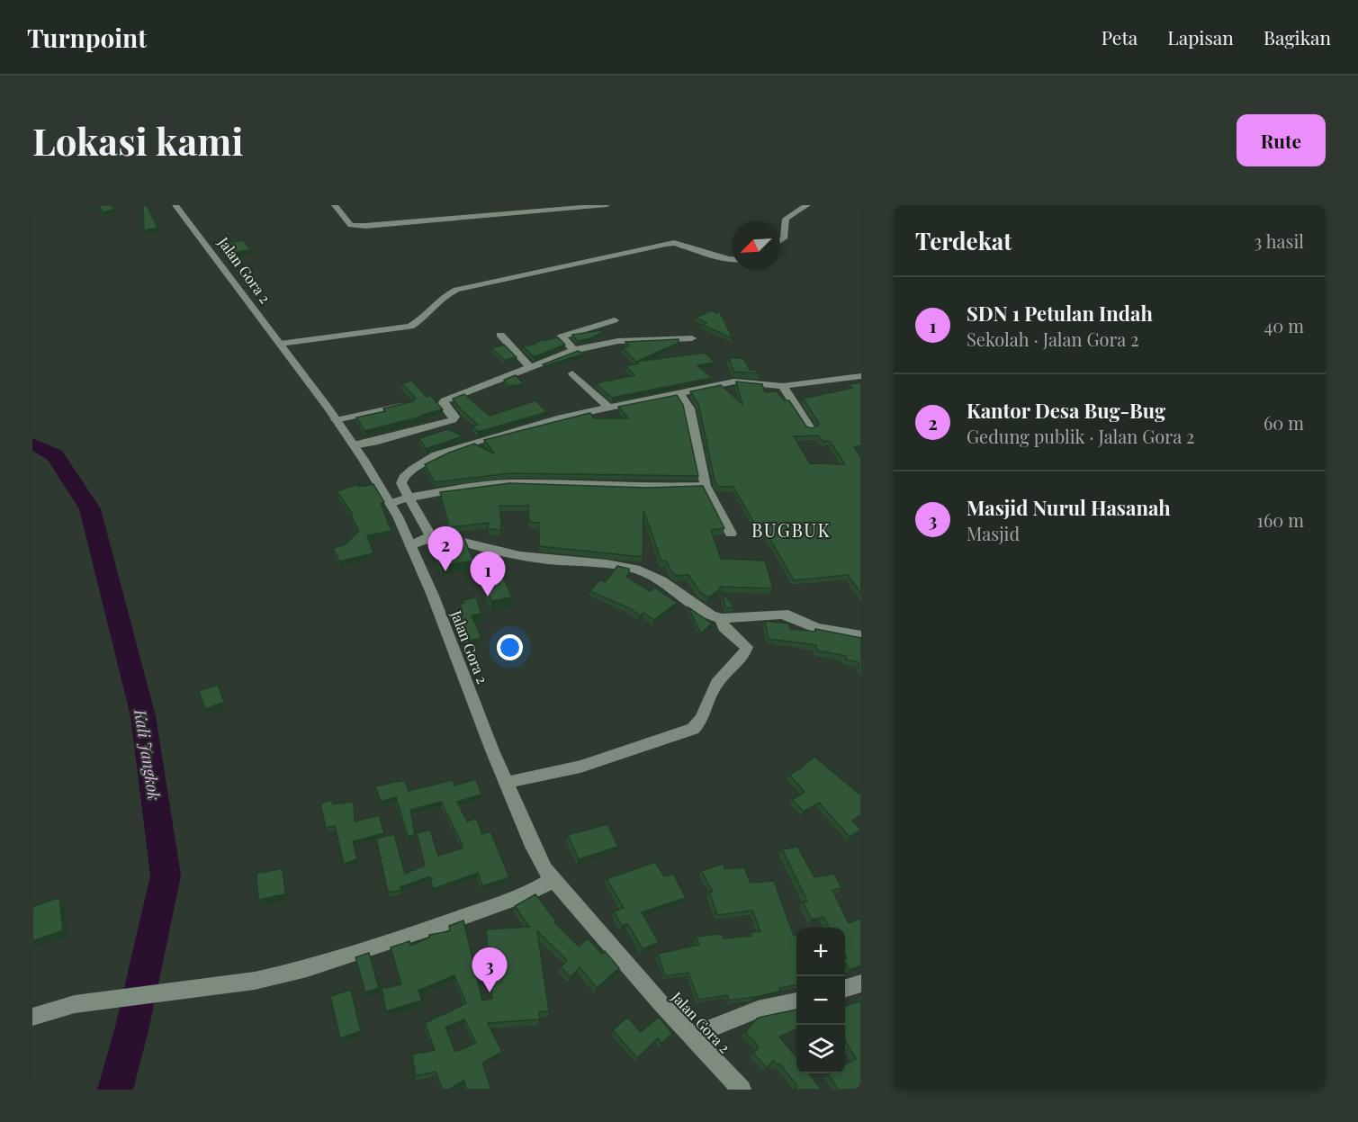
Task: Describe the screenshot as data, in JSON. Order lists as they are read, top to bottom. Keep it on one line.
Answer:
{"streets":{"street":["Jalan Gora 2"]},"districts":["BUGBUK"],"water":["Kali Jangkok"],"north":"bottom left","page":{"header":"Turnpoint","nav":["Peta","Lapisan","Bagikan"],"buttons":"Rute","title":"Lokasi kami","heading":["Terdekat","3 hasil"],"list":[{"mark":"1","name":"SDN 1 Petulan Indah","note":"Sekolah · Jalan Gora 2","value":"40 m"},{"mark":"2","name":"Kantor Desa Bug-Bug","note":"Gedung publik · Jalan Gora 2","value":"60 m"},{"mark":"3","name":"Masjid Nurul Hasanah","note":"Masjid","value":"160 m"}],"pins":["2","1","3"],"map_buttons":["+","−"]}}
